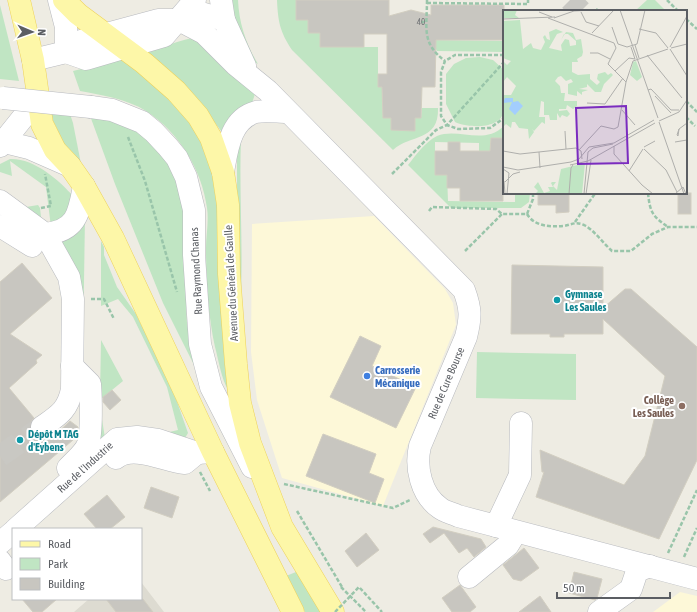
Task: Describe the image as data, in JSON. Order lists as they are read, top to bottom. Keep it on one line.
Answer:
{"streets":{"main road":["Avenue du Général de Gaulle"],"street":["Rue Raymond Chanas","Rue de Cure Bourse","Rue de l'Industrie"]},"crossings":[["Rue Raymond Chanas","Avenue du Général de Gaulle"]],"places":["Gymnase Les Saules","Carrosserie Mécanique","Collège Les Saules","Dépôt M TAG d'Eybens"],"house_numbers":["40"],"legend":["Road","Park","Building"],"scale_bar":"50 m","north":"right"}
